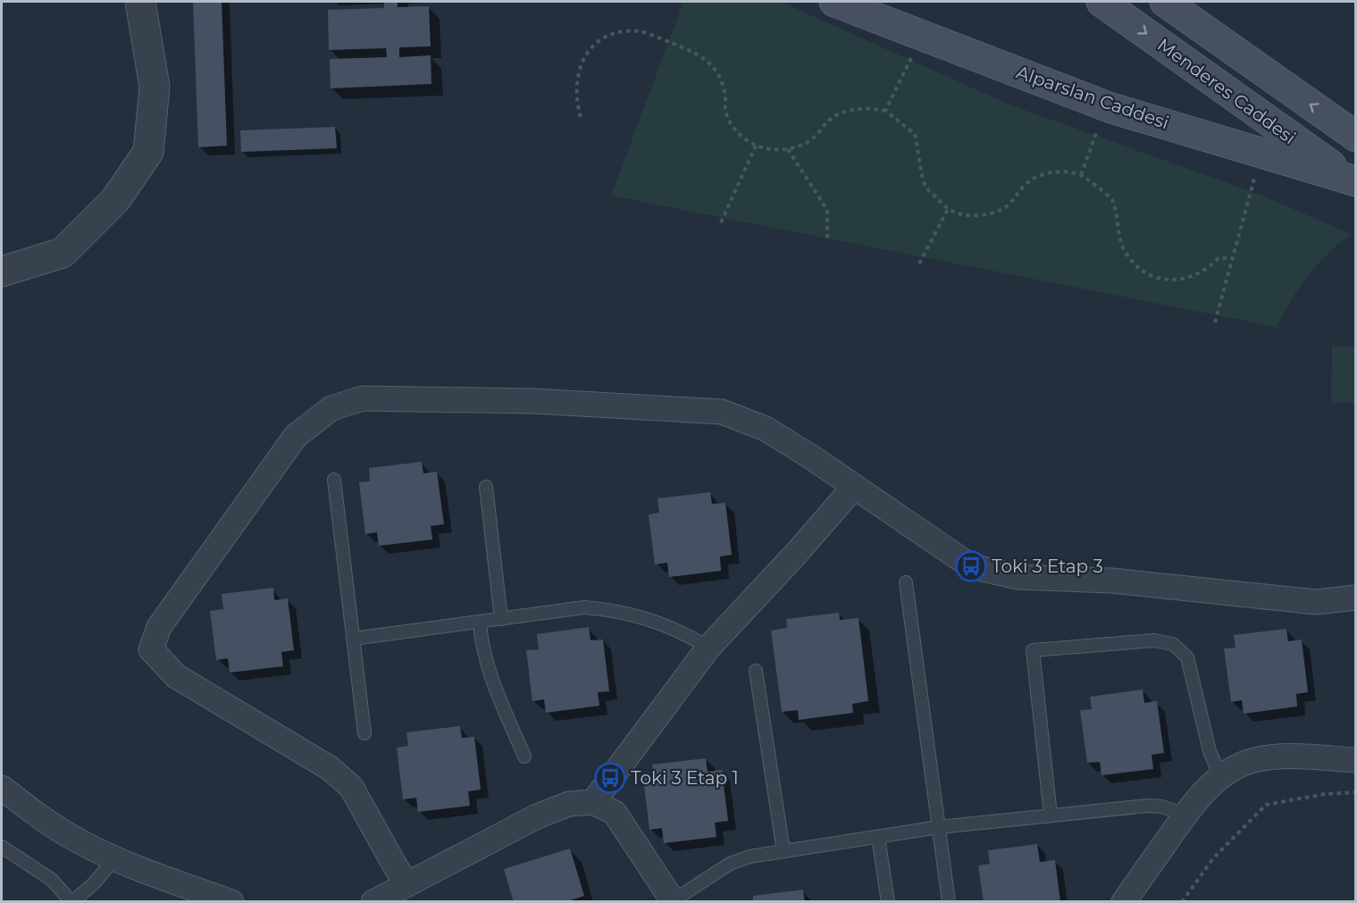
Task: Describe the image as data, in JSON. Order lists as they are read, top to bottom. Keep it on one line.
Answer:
{"streets":{"main road":["Menderes Caddesi","Alparslan Caddesi"]},"crossings":[["Menderes Caddesi","Alparslan Caddesi"]],"places":{"bus stop":["Toki 3 Etap 3","Toki 3 Etap 1"]}}
